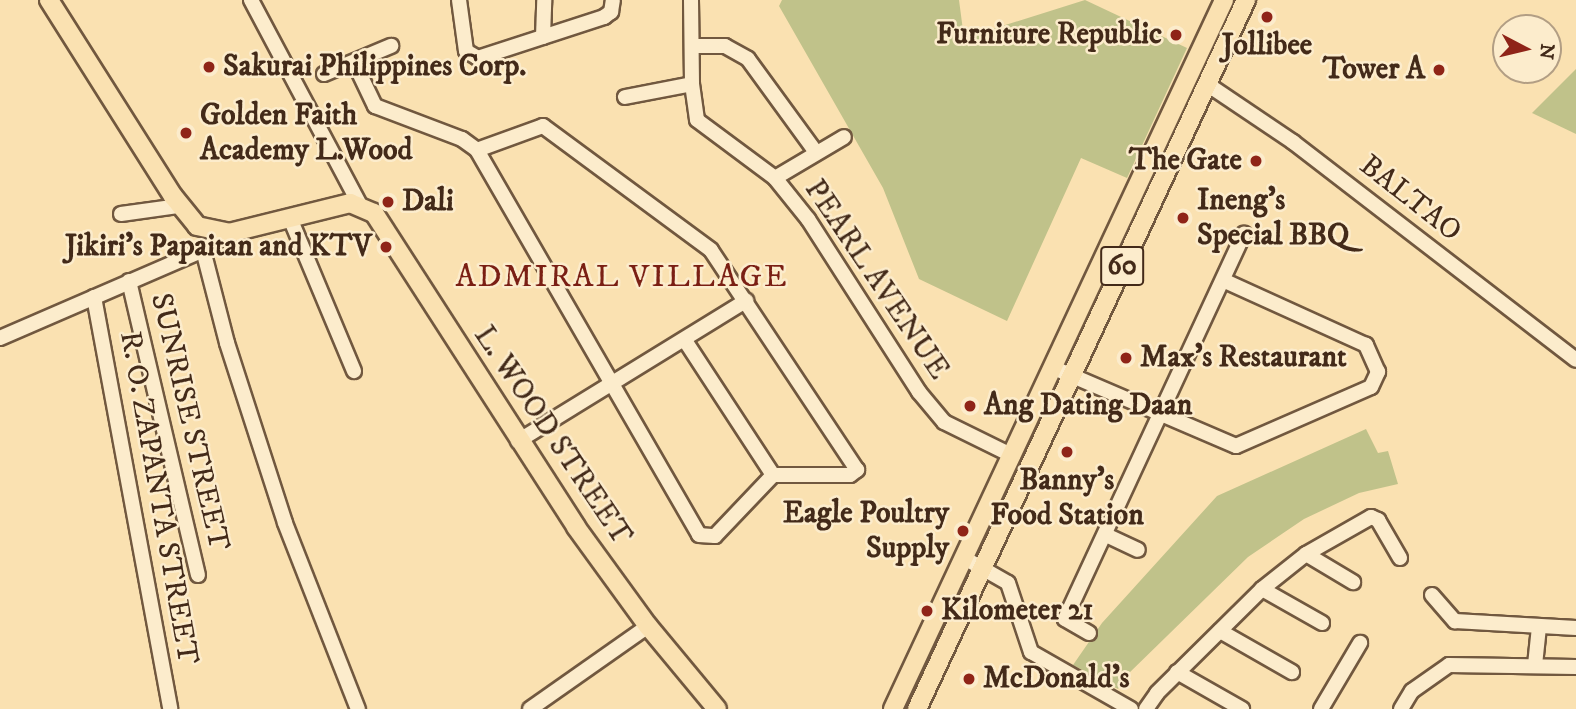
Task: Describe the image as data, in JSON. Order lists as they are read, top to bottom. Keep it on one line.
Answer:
{"streets":{"main road":["60","L. WOOD STREET"],"street":["BALTAO","PEARL AVENUE","SUNRISE STREET","R. O. ZAPANTA STREET"]},"crossings":[["BALTAO","60"],["60","PEARL AVENUE"]],"districts":["ADMIRAL VILLAGE"],"places":["Jollibee","Furniture Republic","Sakurai Philippines Corp.","Tower A","Golden Faith Academy L.Wood","The Gate","Dali","Ineng's Special BBQ","Jikiri's Papaitan and KTV","Max's Restaurant","Ang Dating Daan","Banny's Food Station","Eagle Poultry Supply","Kilometer 21","McDonald's"],"north":"right"}
